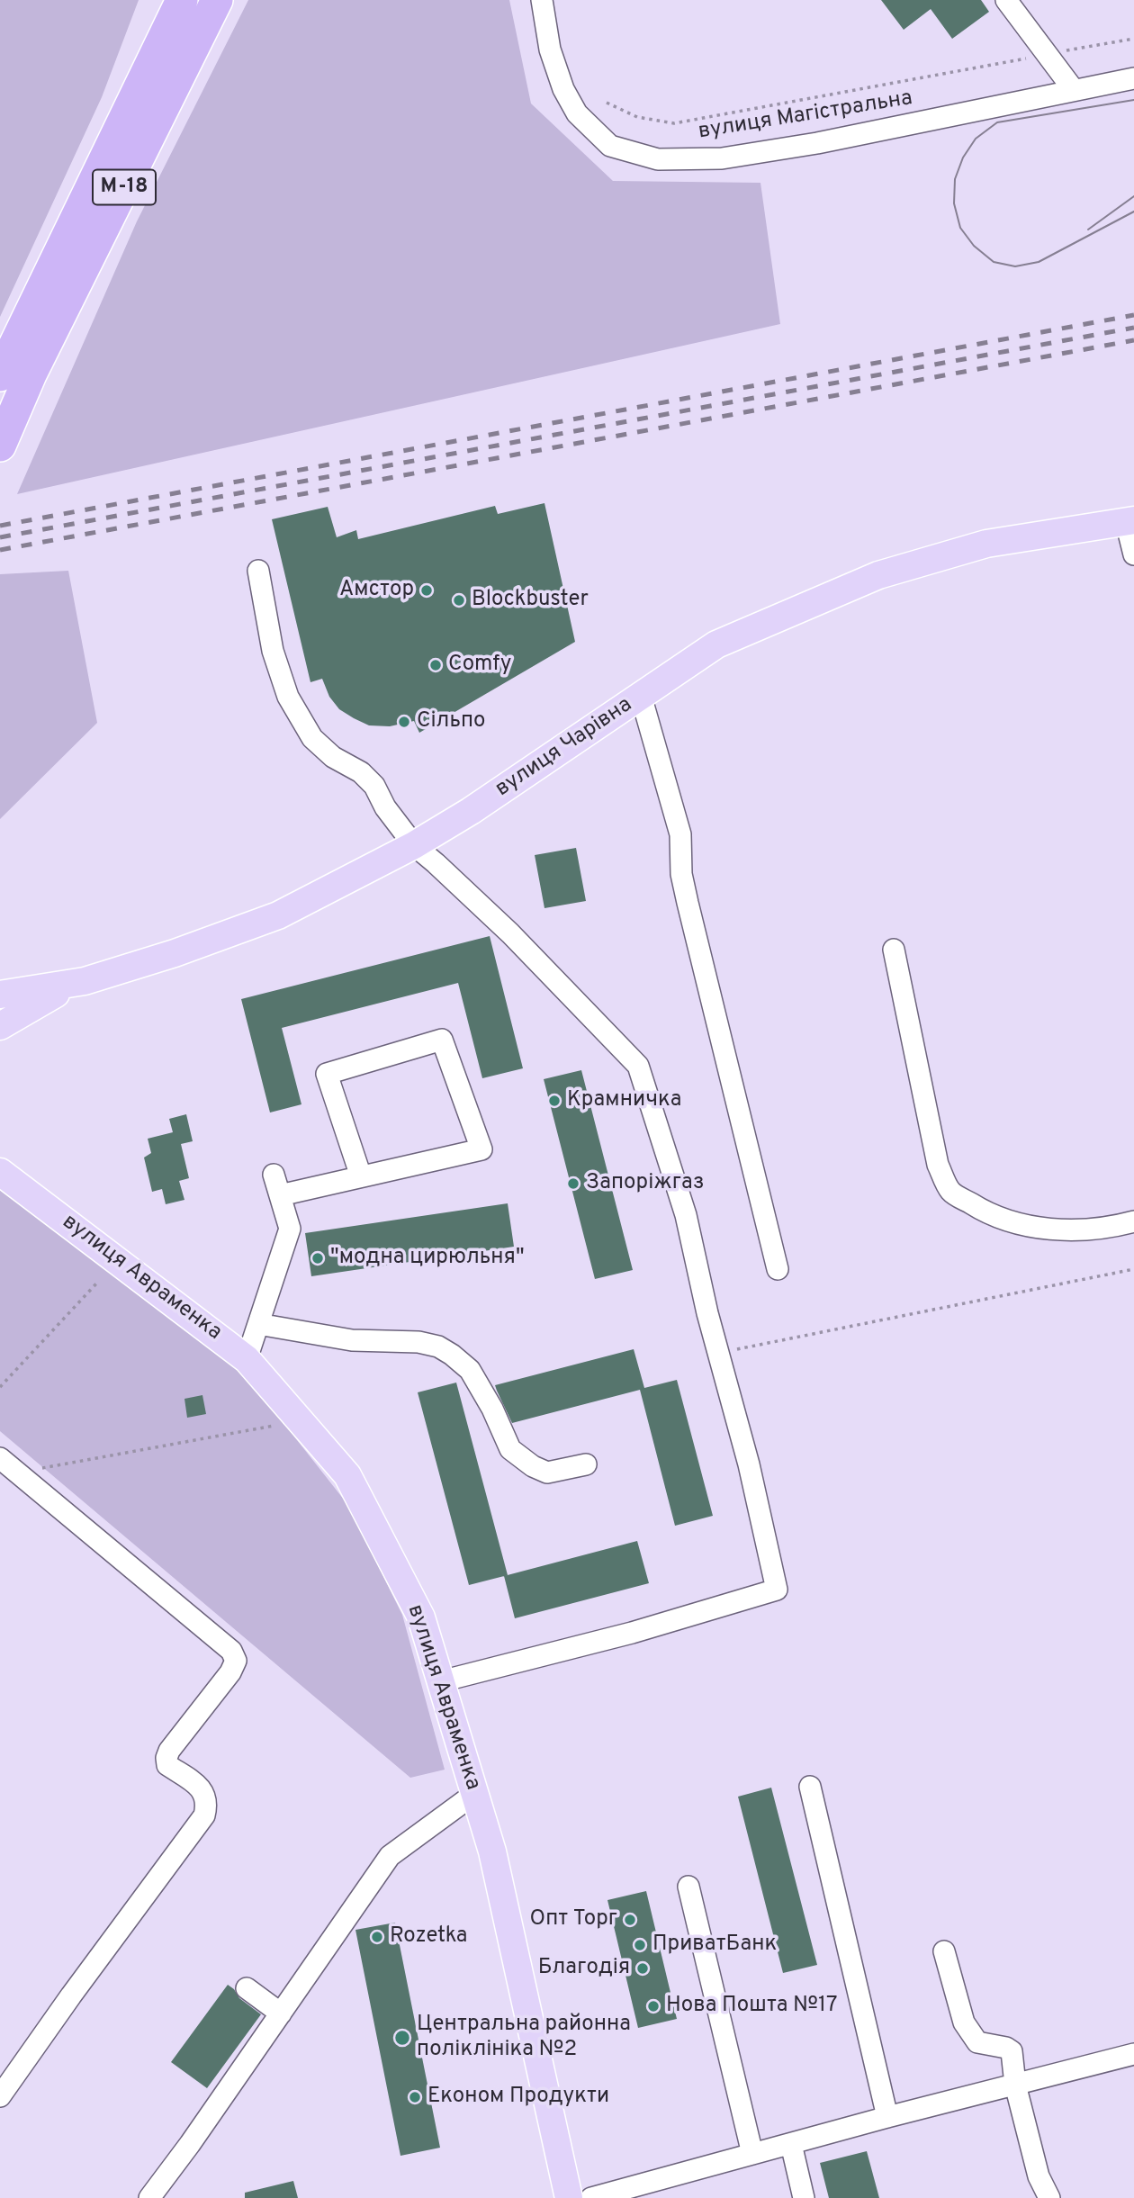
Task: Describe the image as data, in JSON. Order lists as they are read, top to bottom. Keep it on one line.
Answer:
{"streets":{"highway":["М-18"],"main road":["вулиця Чарівна","вулиця Авраменка"],"street":["вулиця Магістральна"]},"places":["Амстор","Blockbuster","Comfy","Сільпо","Крамничка","Запоріжгаз","\"модна цирюльня\"","Опт Торг","Rozetka","ПриватБанк","Благодія","Нова Пошта №17","Центральна районна поліклініка №2","Економ Продукти"]}
